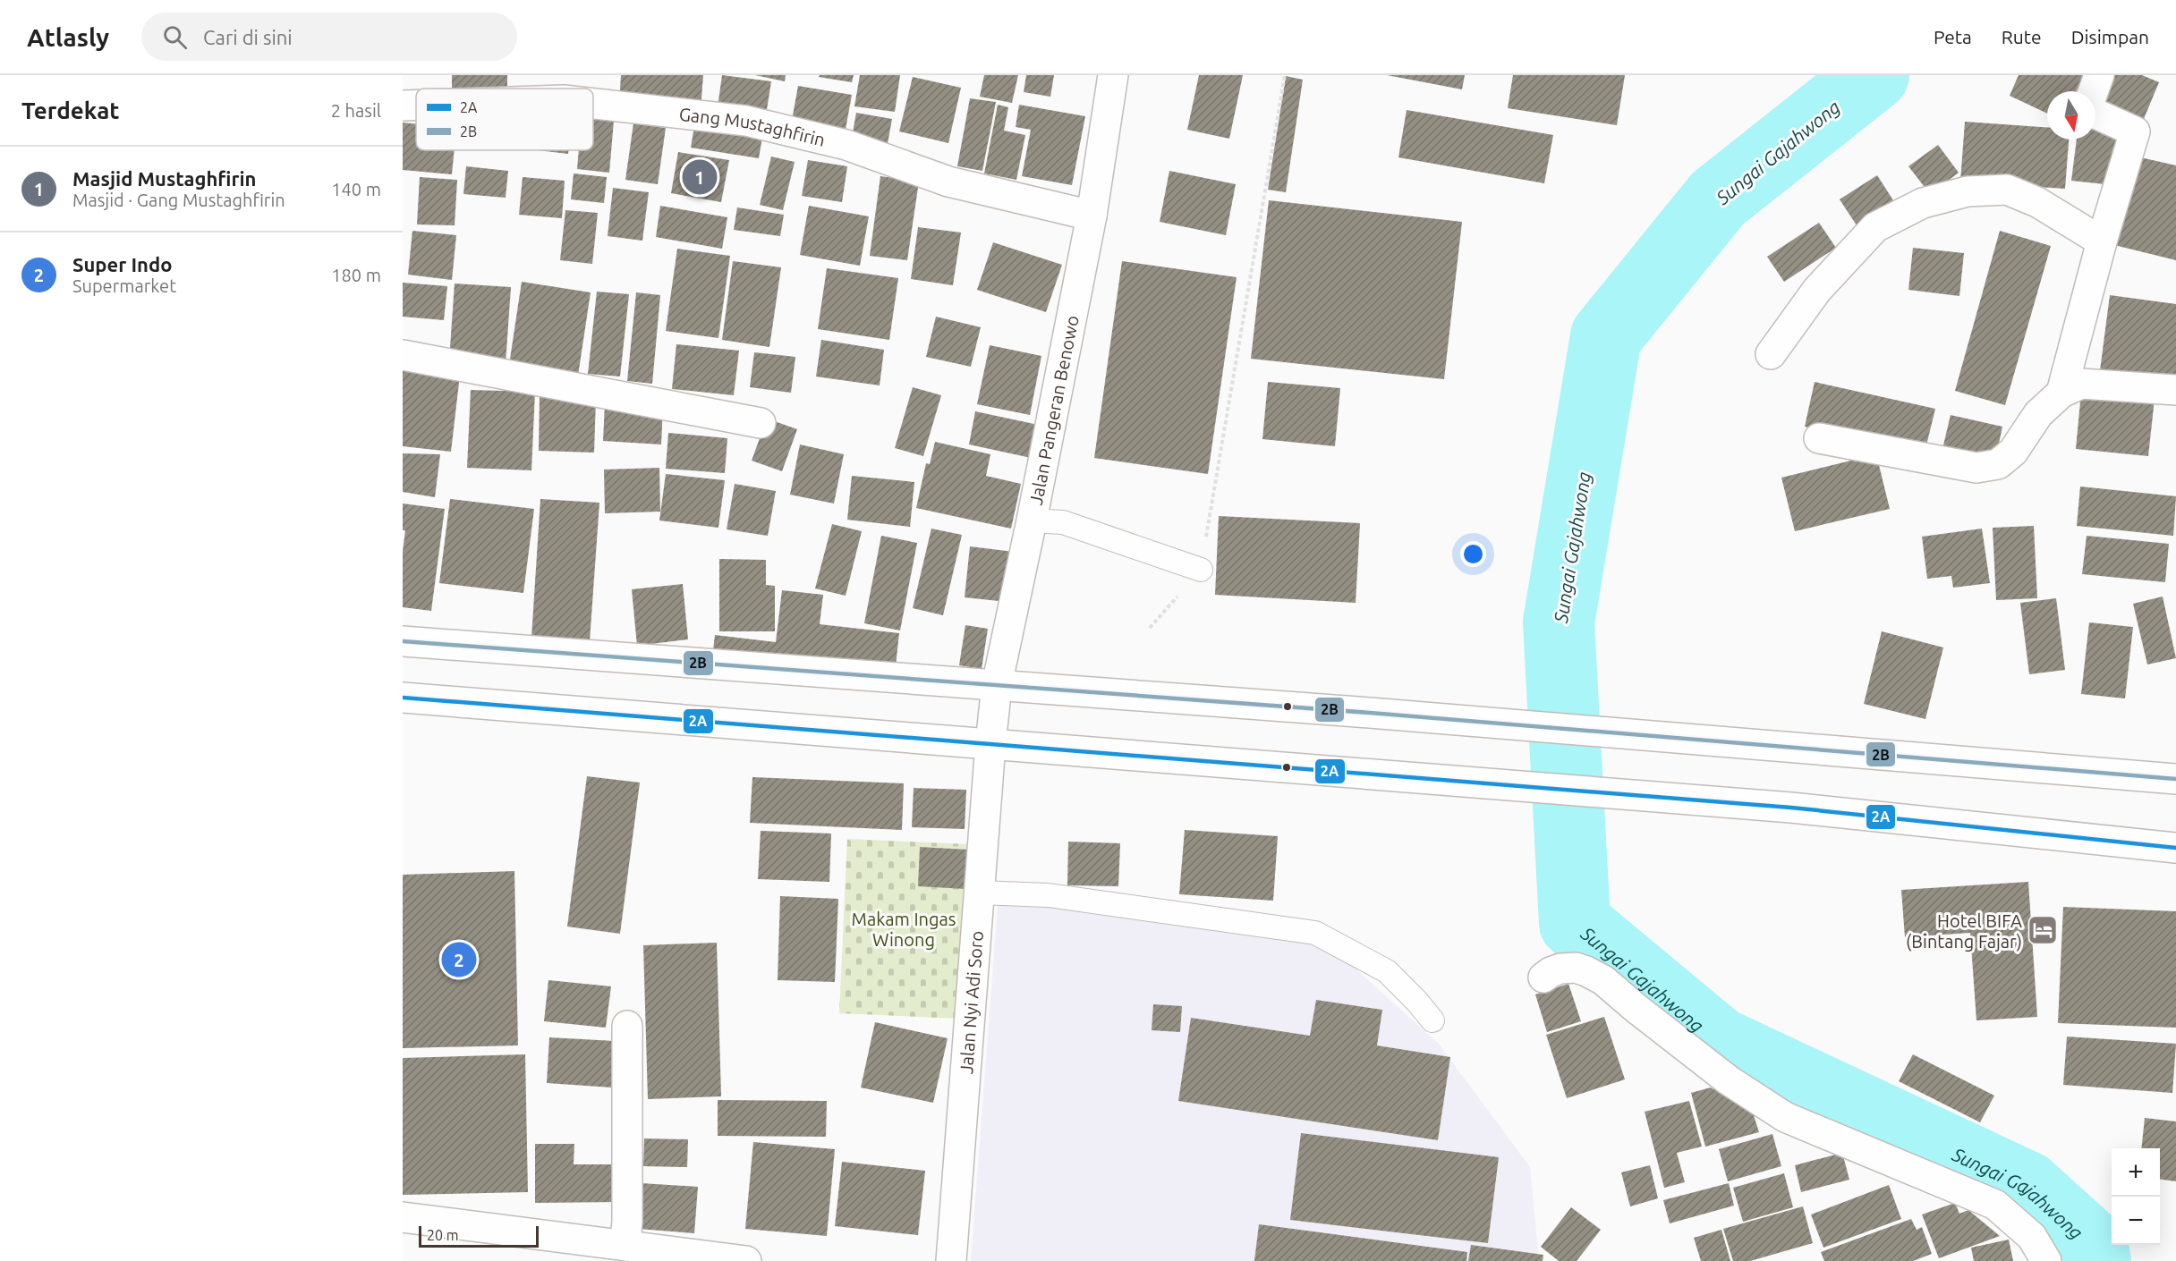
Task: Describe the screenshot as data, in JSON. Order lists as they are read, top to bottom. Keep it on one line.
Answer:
{"streets":{"street":["Gang Mustaghfirin","Jalan Pangeran Benowo","Jalan Nyi Adi Soro"]},"crossings":[["Gang Mustaghfirin","Jalan Pangeran Benowo"],["Jalan Pangeran Benowo","Jalan Nyi Adi Soro"]],"water":["Sungai Gajahwong"],"parks":["Makam Ingas Winong"],"places":{"hotel":["Hotel BIFA (Bintang Fajar)"]},"lines":["transit line 2B","transit line 2A"],"legend":["2A","2B"],"scale_bar":"20 m","north":"bottom","page":{"header":"Atlasly","search":"Cari di sini","nav":["Peta","Rute","Disimpan"],"heading":["Terdekat","2 hasil"],"list":[{"mark":"1","name":"Masjid Mustaghfirin","note":"Masjid · Gang Mustaghfirin","value":"140 m"},{"mark":"2","name":"Super Indo","note":"Supermarket","value":"180 m"}],"pins":["1","2"],"map_buttons":["+","−"],"scale":"20 m"}}
